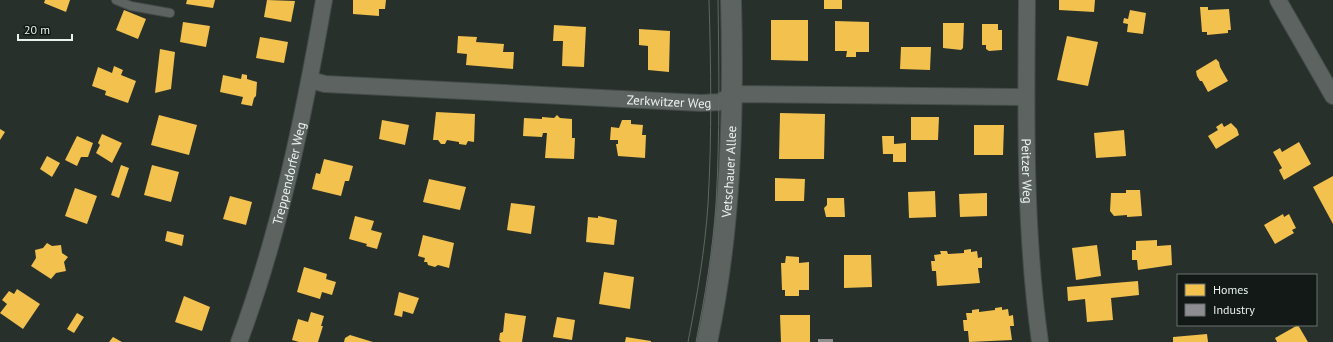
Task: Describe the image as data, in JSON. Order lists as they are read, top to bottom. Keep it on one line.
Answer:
{"streets":{"street":["Zerkwitzer Weg","Peitzer Weg","Vetschauer Allee","Treppendorfer Weg"]},"crossings":[["Zerkwitzer Weg","Peitzer Weg"],["Zerkwitzer Weg","Vetschauer Allee"],["Zerkwitzer Weg","Treppendorfer Weg"]],"legend":["Homes","Industry"],"scale_bar":"20 m"}
